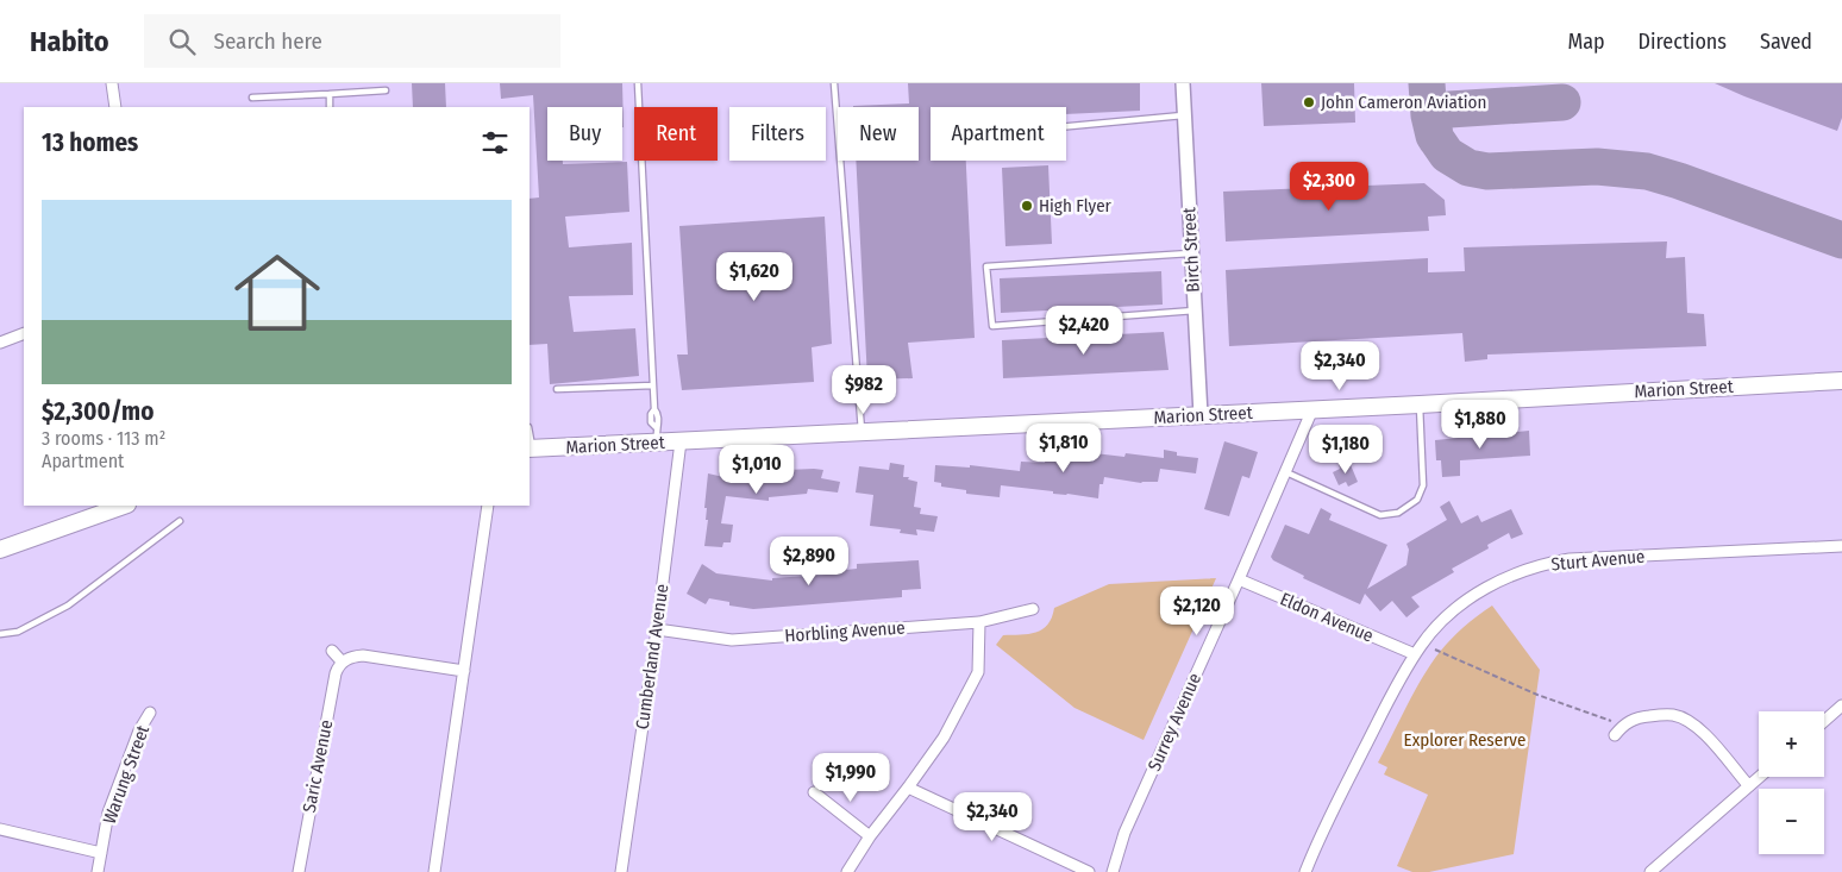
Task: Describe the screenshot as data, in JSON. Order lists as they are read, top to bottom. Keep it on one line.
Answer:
{"streets":{"main road":["Marion Street"],"street":["Birch Street","Sturt Avenue","Eldon Avenue","Horbling Avenue","Cumberland Avenue","Surrey Avenue","Saric Avenue","Warung Street"]},"crossings":[["Birch Street","Marion Street"],["Marion Street","Cumberland Avenue"],["Marion Street","Surrey Avenue"],["Sturt Avenue","Eldon Avenue"],["Eldon Avenue","Surrey Avenue"],["Horbling Avenue","Cumberland Avenue"]],"parks":["Explorer Reserve"],"places":["John Cameron Aviation","High Flyer"],"page":{"header":"Habito","search":"Search here","nav":["Map","Directions","Saved"],"chip":["Buy","Rent","Filters","New","Apartment"],"heading":"13 homes","price":["$2,300","$1,620","$2,420","$2,340","$982","$1,880","$1,810","$1,180","$1,010","$2,890","$2,120","$1,990","$2,340"],"list":[{"name":"$2,300/mo","note":"3 rooms · 113 m² · Apartment"}],"map_buttons":["+","−"]}}
